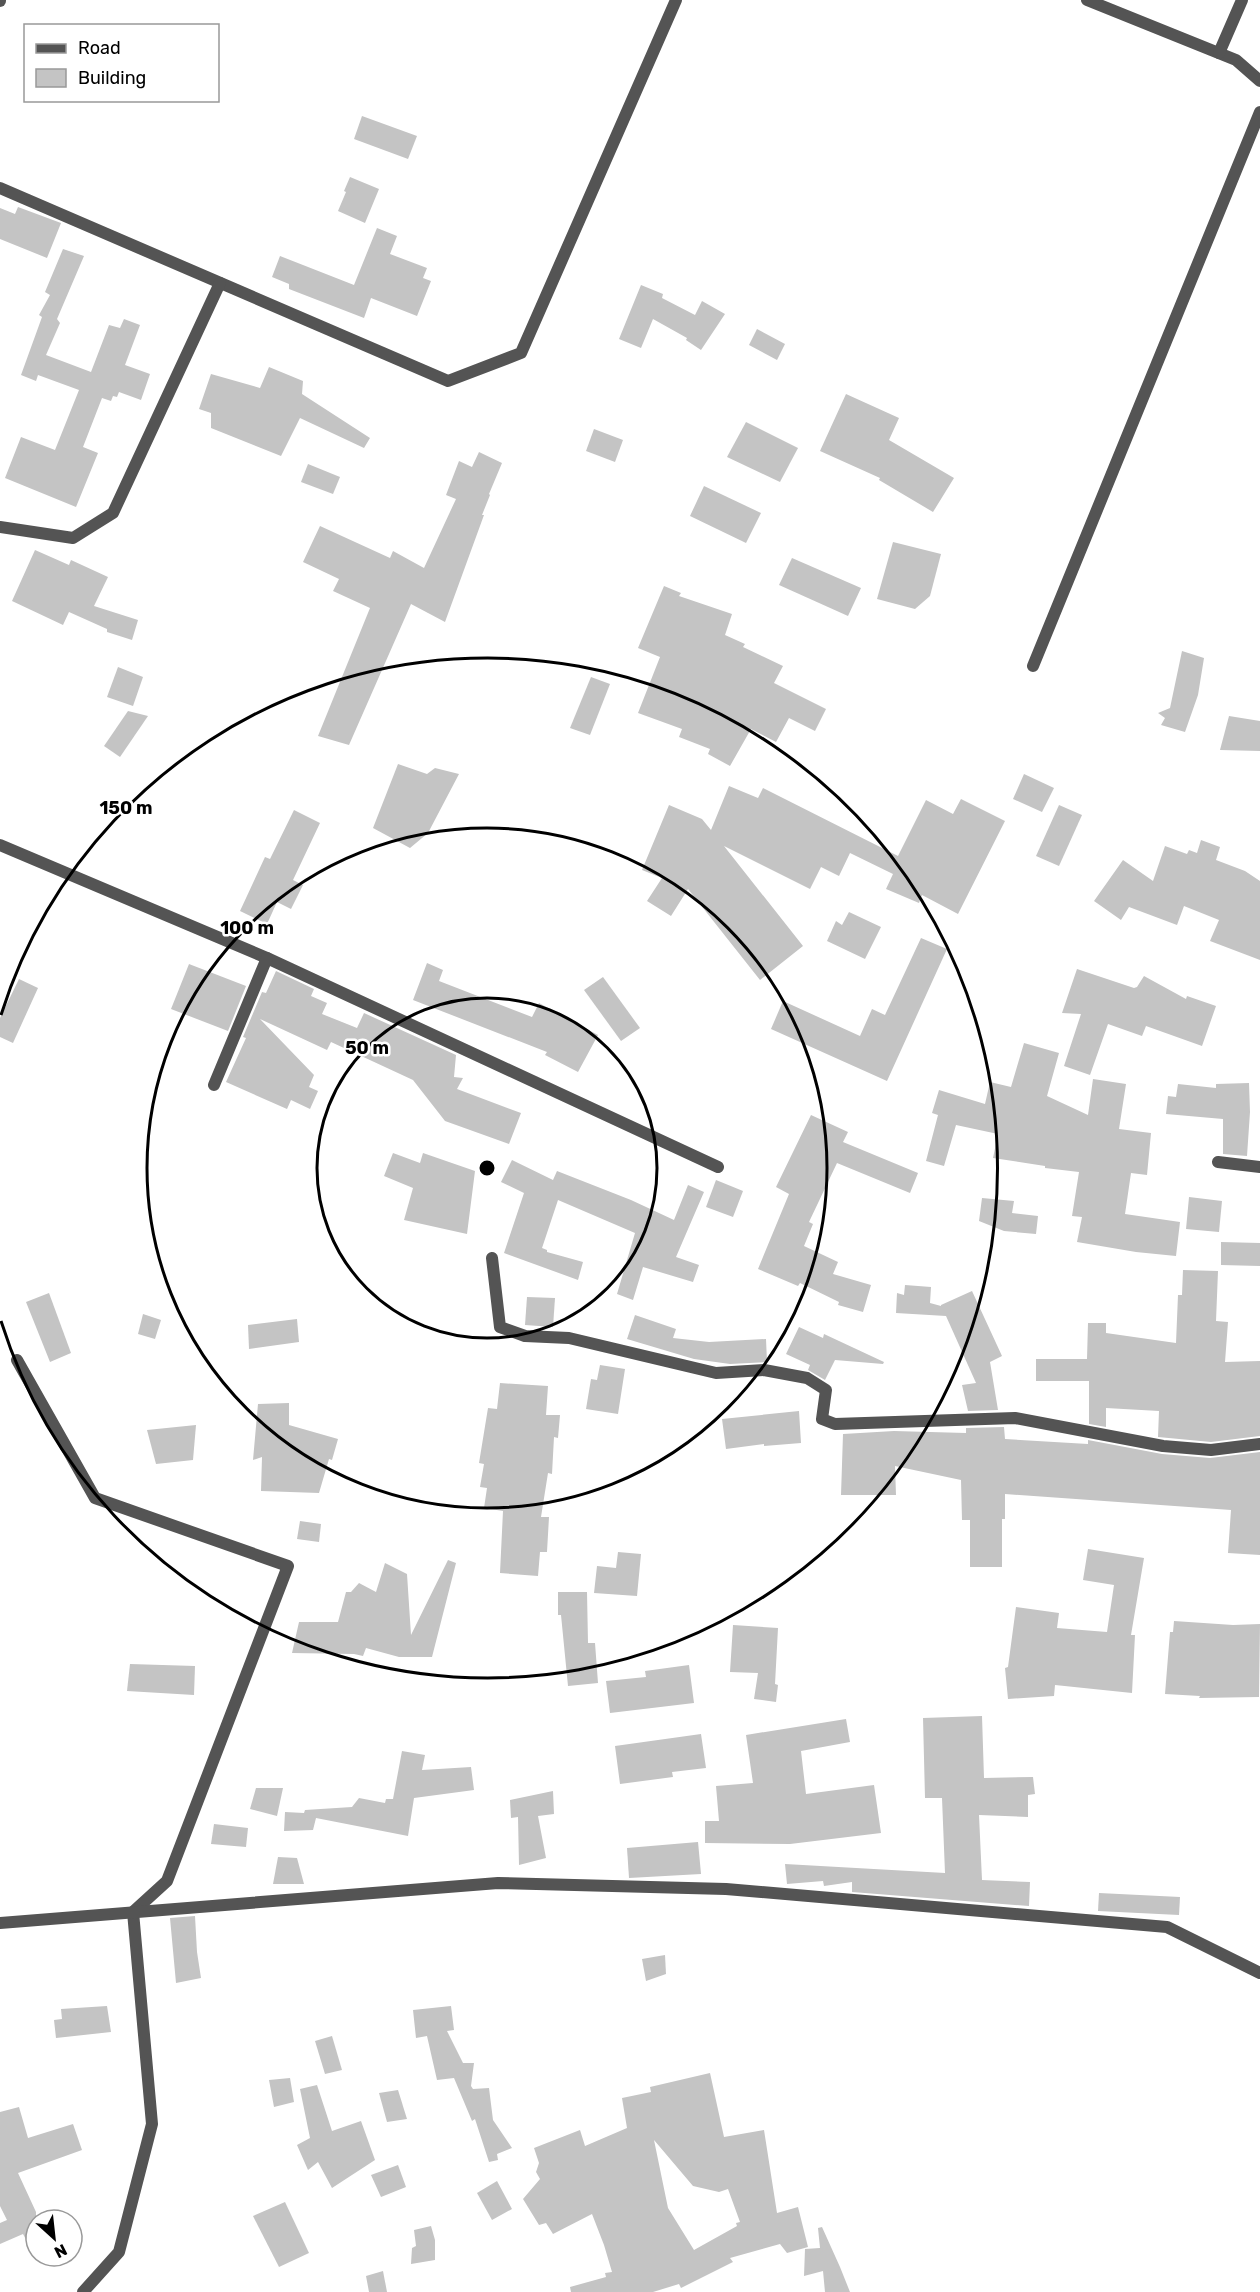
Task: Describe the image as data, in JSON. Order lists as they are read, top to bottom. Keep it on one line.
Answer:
{"legend":["Road","Building"],"north":"bottom right","rings":["150 m","100 m","50 m"]}
